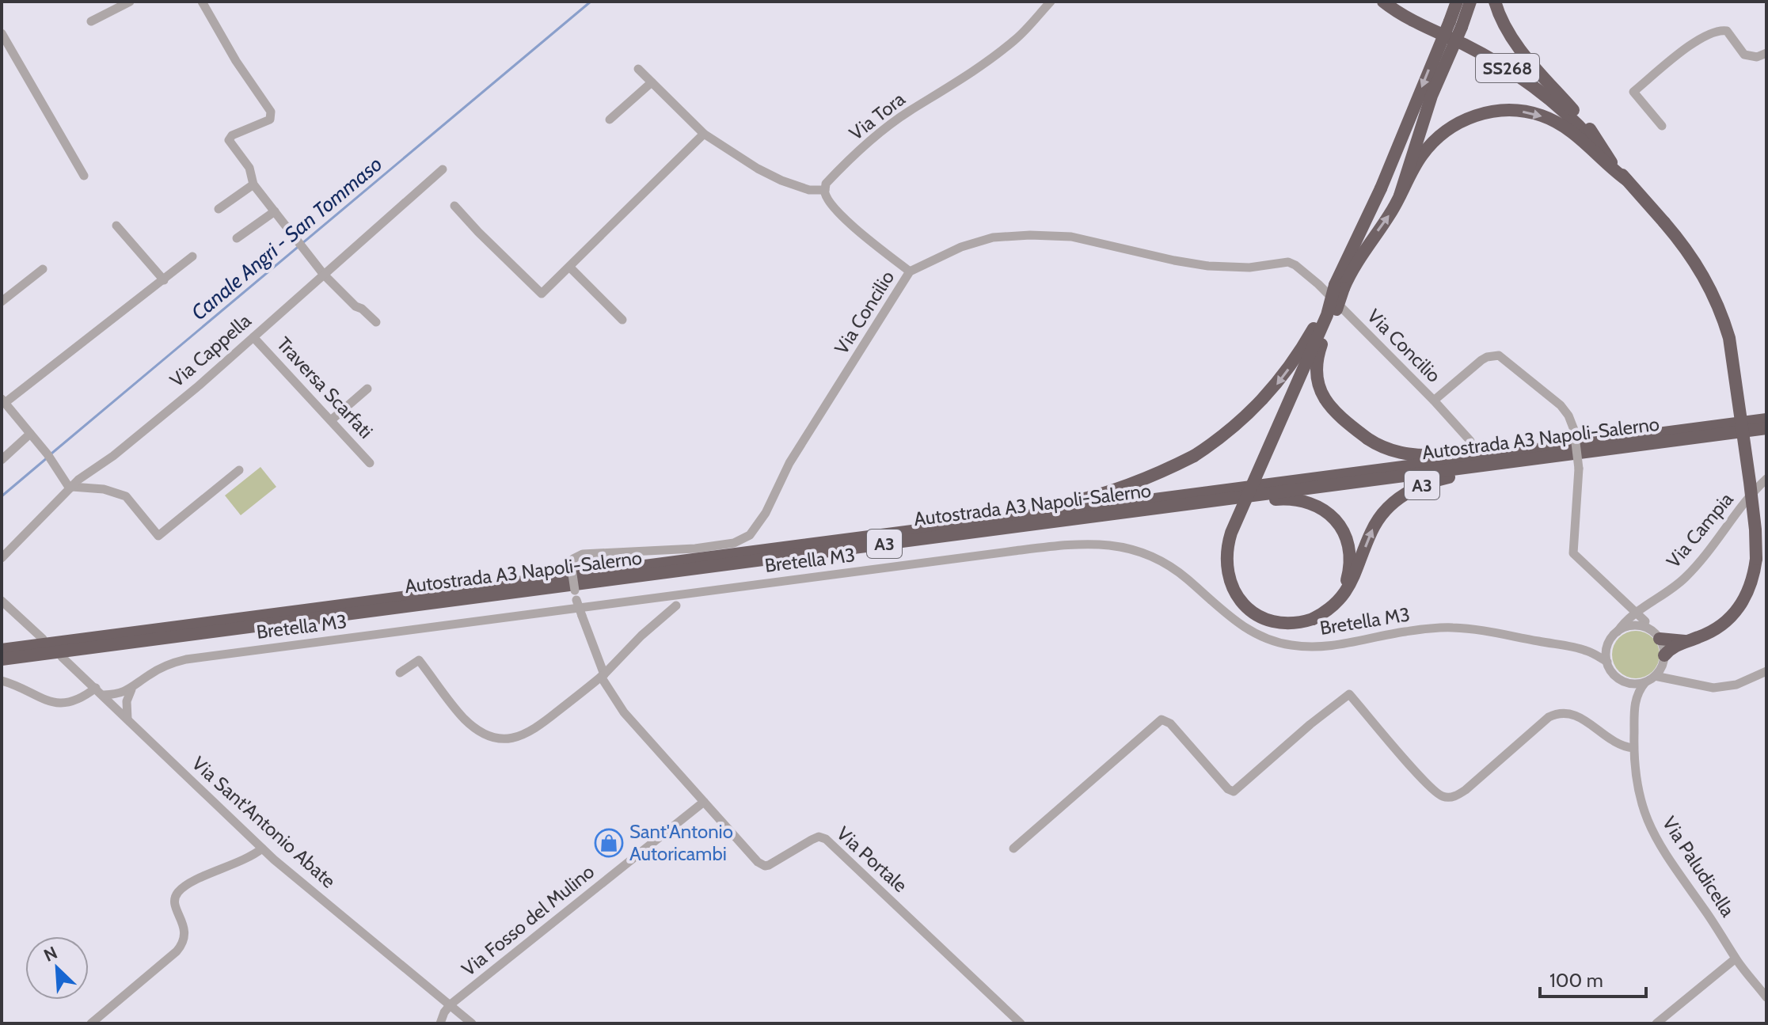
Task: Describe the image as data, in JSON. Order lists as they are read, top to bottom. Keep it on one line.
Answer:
{"streets":{"highway":["SS268","Autostrada A3 Napoli-Salerno","A3"],"street":["Via Tora","Via Concilio","Via Cappella","Traversa Scarfati","Via Campia","Bretella M3","Via Sant'Antonio Abate","Via Portale","Via Paludicella","Via Fosso del Mulino"]},"crossings":[["SS268","A3"],["SS268","Via Campia"],["SS268","Bretella M3"],["SS268","Via Paludicella"],["Via Concilio","Via Portale"],["Via Cappella","Traversa Scarfati"],["Autostrada A3 Napoli-Salerno","A3"],["Via Campia","Bretella M3"],["Via Campia","Via Paludicella"],["Bretella M3","Via Sant'Antonio Abate"],["Bretella M3","Via Paludicella"],["Via Sant'Antonio Abate","Via Fosso del Mulino"],["Via Portale","Via Fosso del Mulino"]],"water":["Canale Angri - San Tommaso"],"places":{"shop":["Sant'Antonio Autoricambi"]},"scale_bar":"100 m","north":"top left"}
